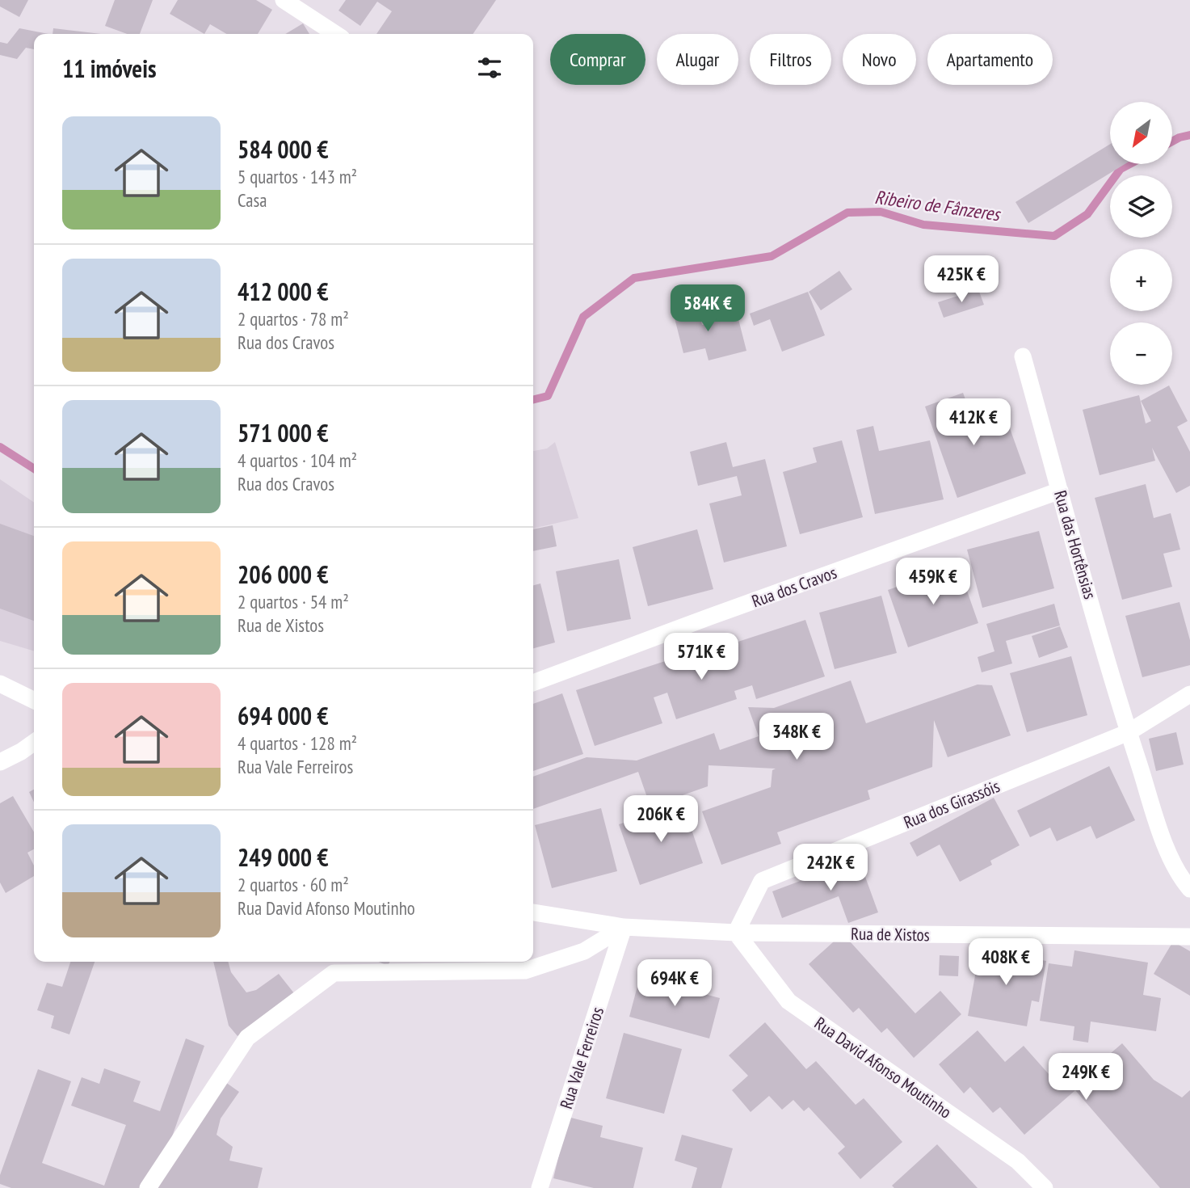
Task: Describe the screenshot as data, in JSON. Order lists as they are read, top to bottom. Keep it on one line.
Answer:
{"streets":{"street":["Rua das Hortênsias","Rua dos Cravos","Rua dos Girassóis","Rua de Xistos","Rua Vale Ferreiros","Rua David Afonso Moutinho"]},"crossings":[["Rua das Hortênsias","Rua dos Cravos"],["Rua das Hortênsias","Rua dos Girassóis"],["Rua dos Girassóis","Rua de Xistos"],["Rua dos Girassóis","Rua David Afonso Moutinho"],["Rua de Xistos","Rua Vale Ferreiros"],["Rua de Xistos","Rua David Afonso Moutinho"]],"water":["Ribeiro de Fânzeres"],"north":"bottom left","page":{"chip":["Comprar","Alugar","Filtros","Novo","Apartamento"],"heading":"11 imóveis","map_buttons":["+","−"],"list":[{"name":"584 000 €","note":"5 quartos · 143 m² · Casa"},{"name":"412 000 €","note":"2 quartos · 78 m² · Rua dos Cravos"},{"name":"571 000 €","note":"4 quartos · 104 m² · Rua dos Cravos"},{"name":"206 000 €","note":"2 quartos · 54 m² · Rua de Xistos"},{"name":"694 000 €","note":"4 quartos · 128 m² · Rua Vale Ferreiros"},{"name":"249 000 €","note":"2 quartos · 60 m² · Rua David Afonso Moutinho"}],"price":["425K €","584K €","412K €","459K €","571K €","348K €","206K €","242K €","408K €","694K €","249K €"]}}
